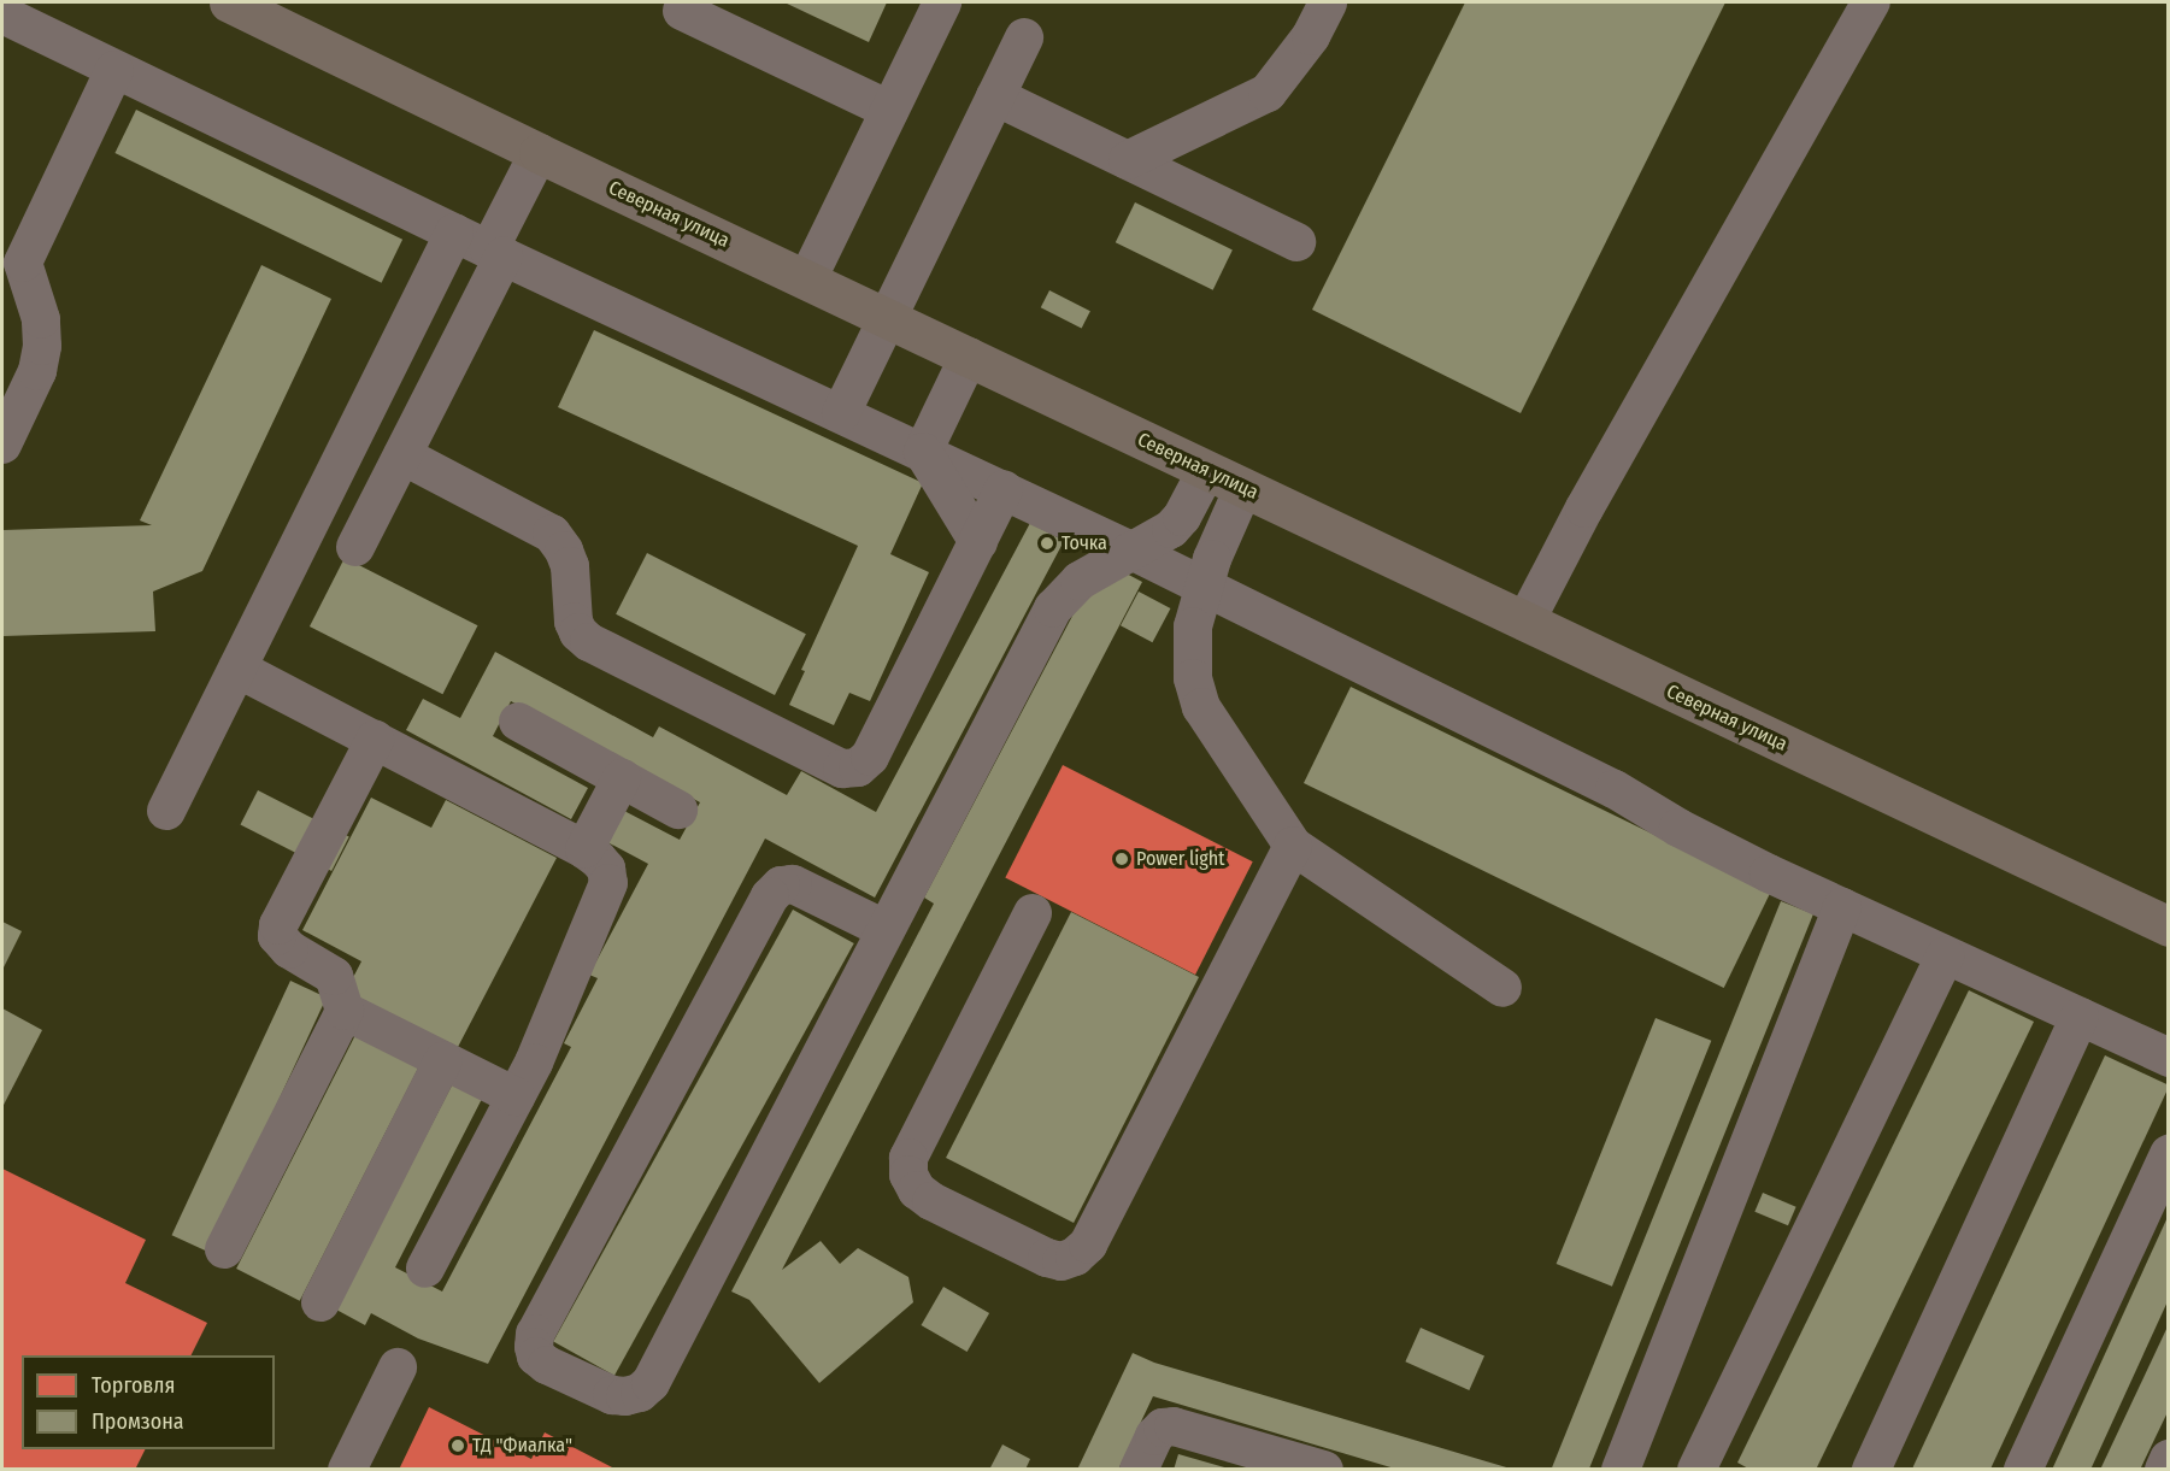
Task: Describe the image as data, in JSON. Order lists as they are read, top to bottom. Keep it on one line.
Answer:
{"streets":{"main road":["Северная улица"]},"places":["Точка","Power light","ТД \"Фиалка\""],"legend":["Торговля","Промзона"]}
